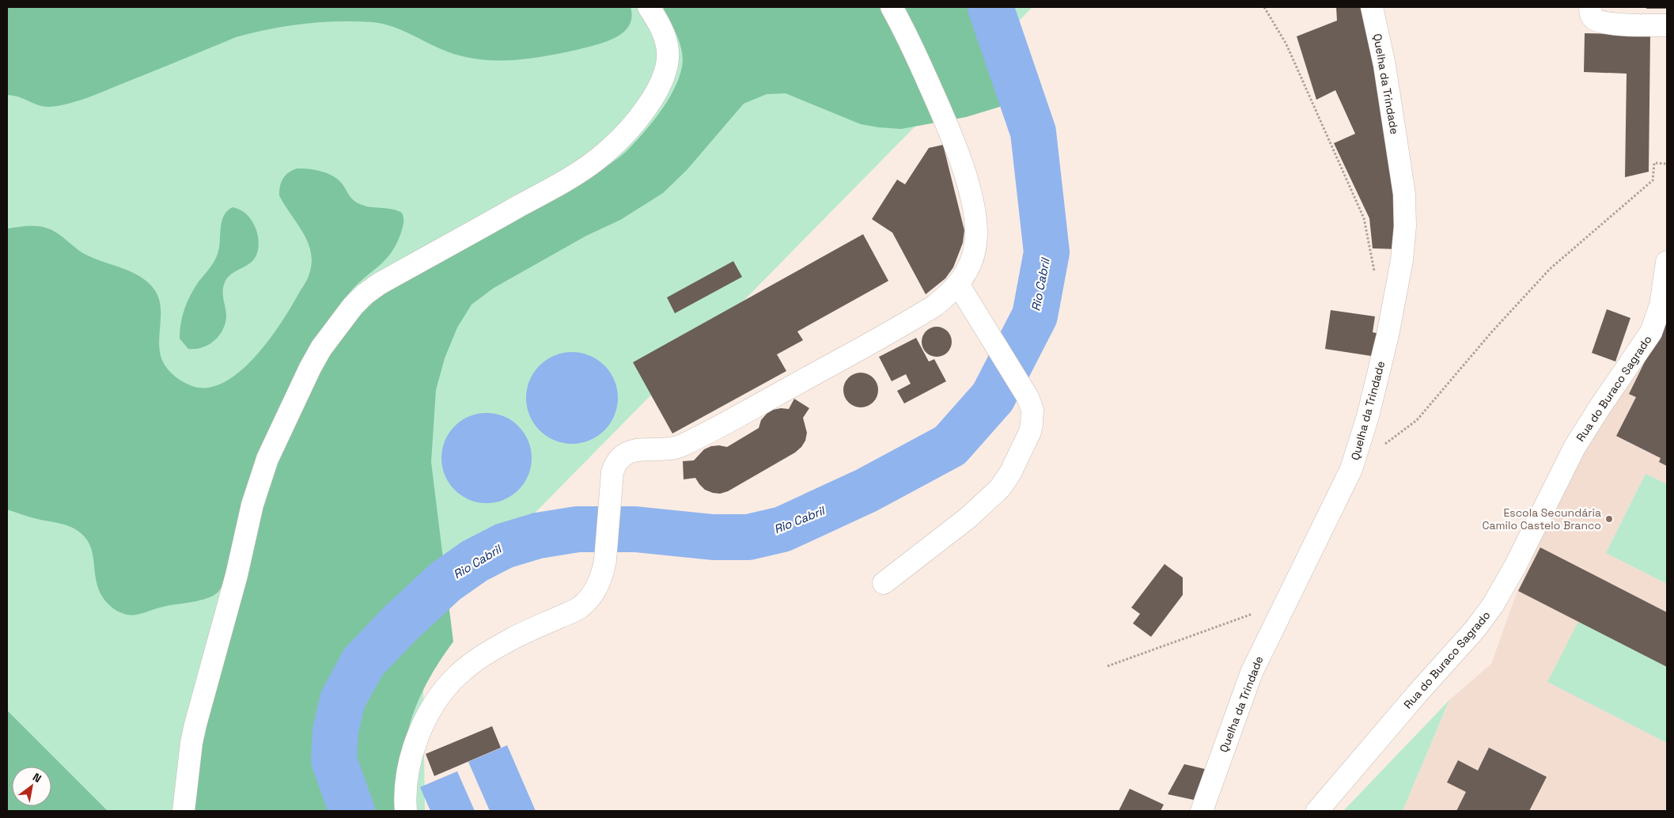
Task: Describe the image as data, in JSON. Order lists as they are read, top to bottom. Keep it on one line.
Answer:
{"streets":{"street":["Quelha da Trindade","Rua do Buraco Sagrado"]},"water":["Rio Cabril"],"places":["Escola Secundária Camilo Castelo Branco"],"north":"top right"}
